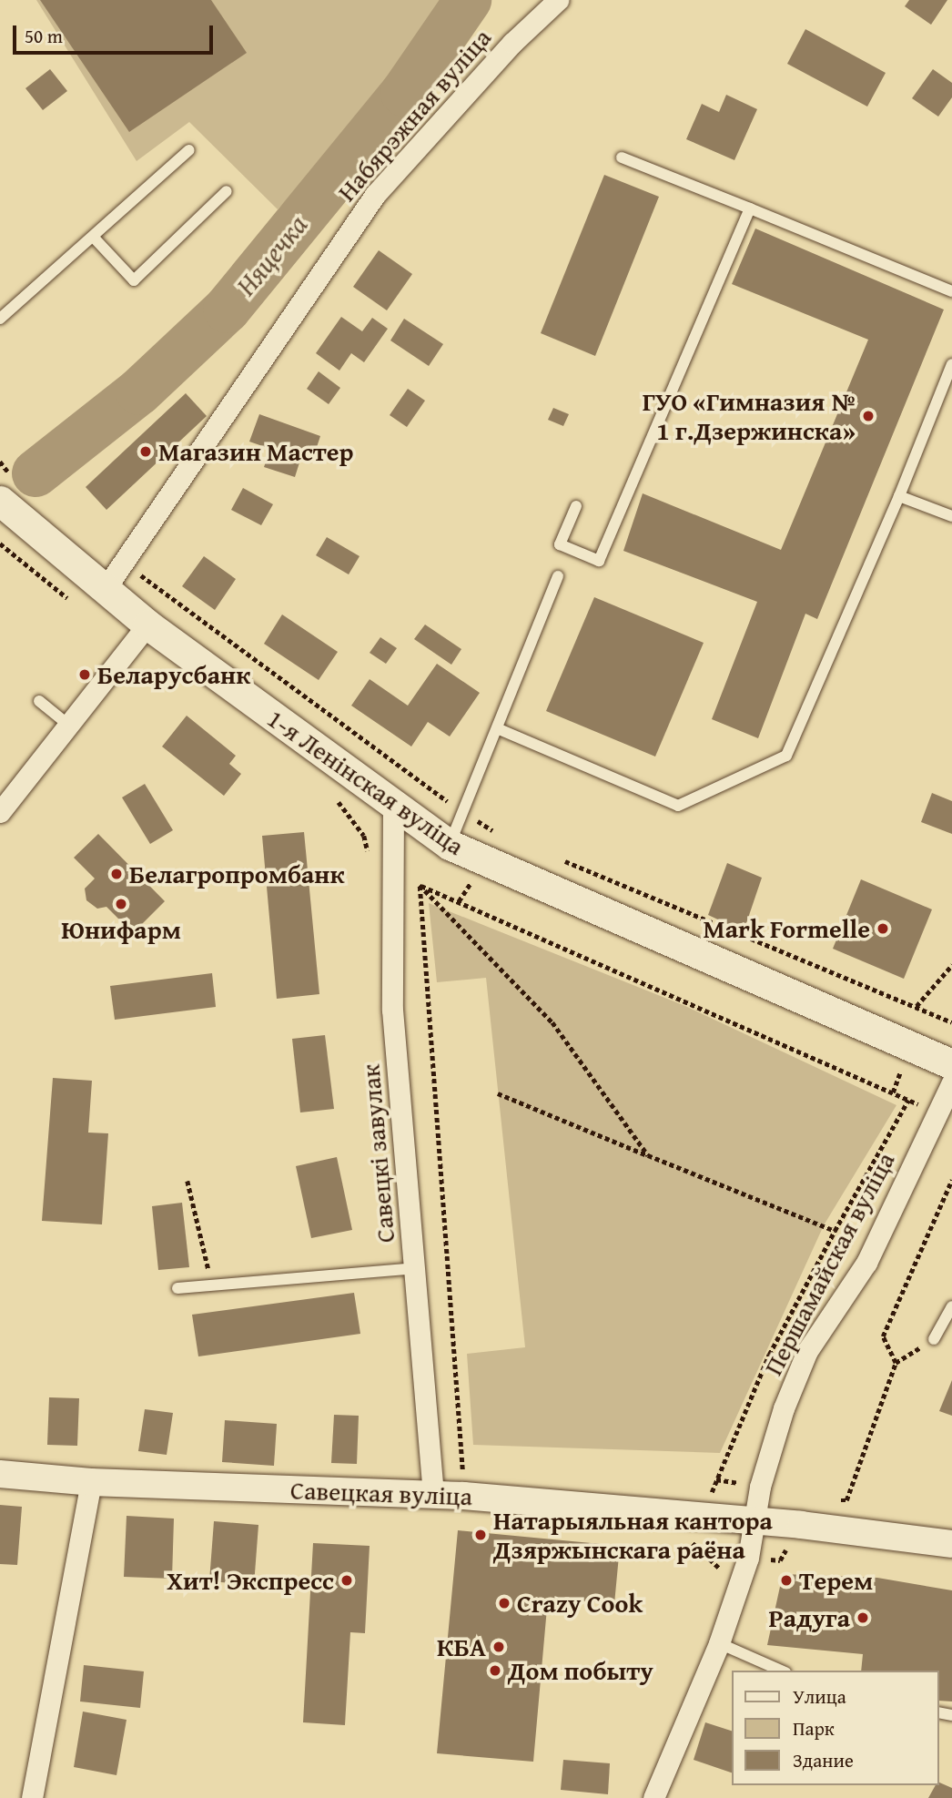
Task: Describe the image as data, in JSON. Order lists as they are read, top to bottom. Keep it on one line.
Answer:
{"streets":{"main road":["1-я Ленінская вуліца"],"street":["Набярэжная вуліца","Савецкі завулак","Першамайская вуліца","Савецкая вуліца"]},"crossings":[["Набярэжная вуліца","1-я Ленінская вуліца"],["1-я Ленінская вуліца","Савецкі завулак"],["Савецкі завулак","Савецкая вуліца"],["Першамайская вуліца","Савецкая вуліца"]],"water":["Няцечка"],"places":["ГУО «Гимназия № 1 г.Дзержинска»","Магазин Мастер","Беларусбанк","Белагропромбанк","Юнифарм","Mark Formelle","Натарыяльная кантора Дзяржынскага раёна","Хит! Экспресс","Терем","Crazy Cook","Радуга","КБА","Дом побыту"],"legend":["Улица","Парк","Здание"],"scale_bar":"50 m"}
